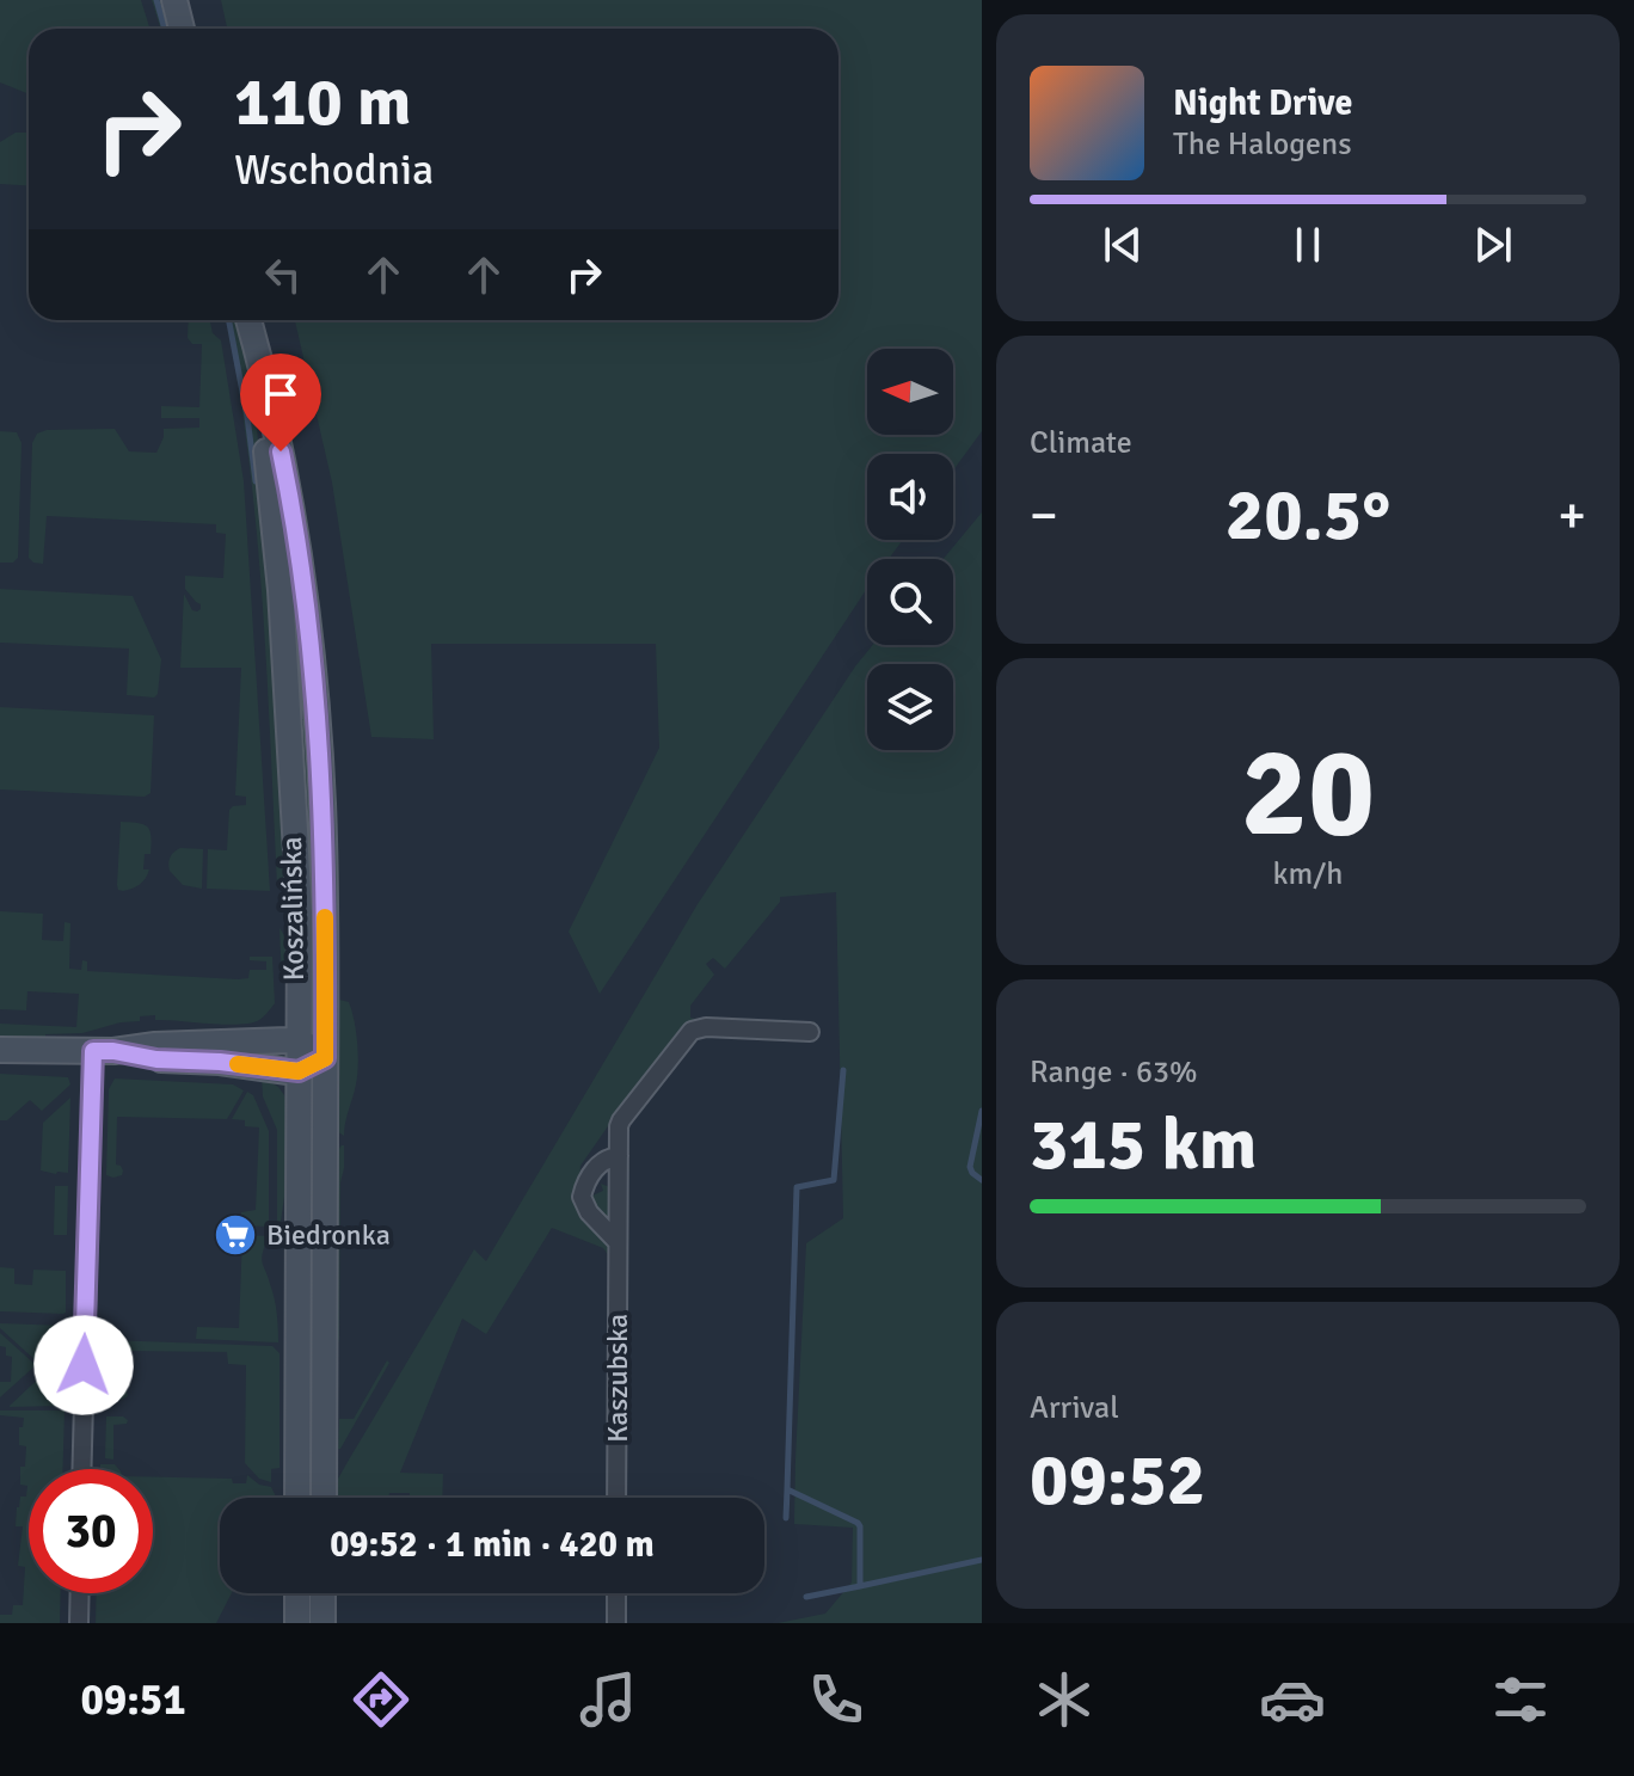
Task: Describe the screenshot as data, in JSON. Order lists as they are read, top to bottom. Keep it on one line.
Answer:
{"streets":{"main road":["Koszalińska"],"street":["Kaszubska"]},"places":{"supermarket":["Biedronka"]},"north":"left","page":{"turn":["110 m","Wschodnia"],"song":["Night Drive","The Halogens"],"tile":["Climate",["20","km/h"],["Range · 63%","315 km"],["Arrival","09:52"]],"heat":["−","20.5°","+"],"limit":"30","trip":"09:52 · 1 min · 420 m","tabs":"09:51"}}
